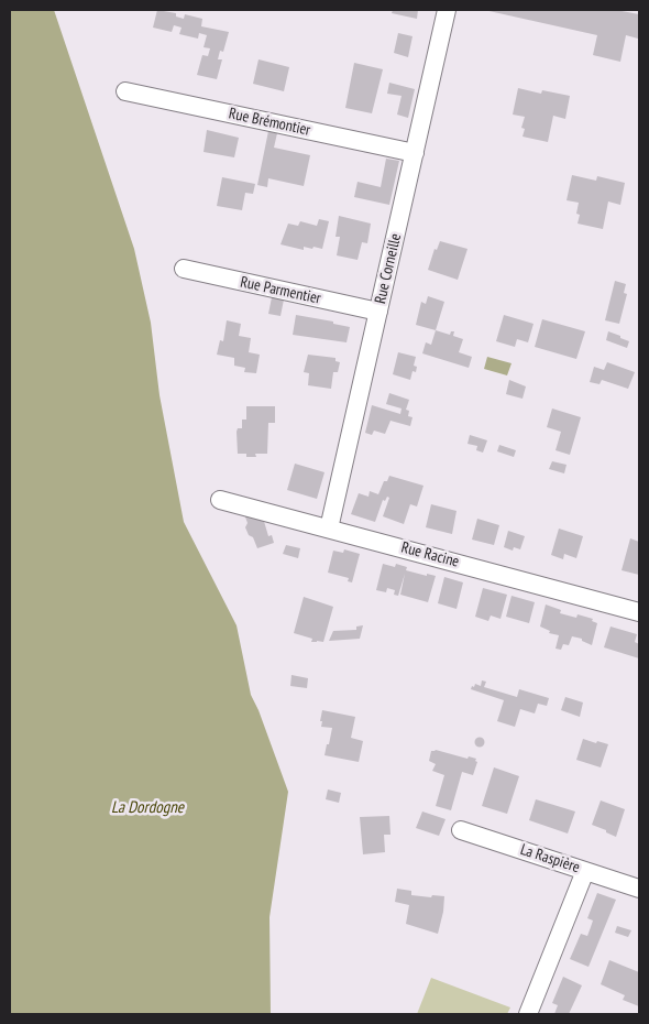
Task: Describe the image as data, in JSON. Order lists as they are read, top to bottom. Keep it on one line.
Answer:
{"streets":{"street":["Rue Brémontier","Rue Corneille","Rue Parmentier","Rue Racine","La Raspière"]},"crossings":[["Rue Brémontier","Rue Corneille"],["Rue Corneille","Rue Parmentier"],["Rue Corneille","Rue Racine"]],"water":["La Dordogne"]}
